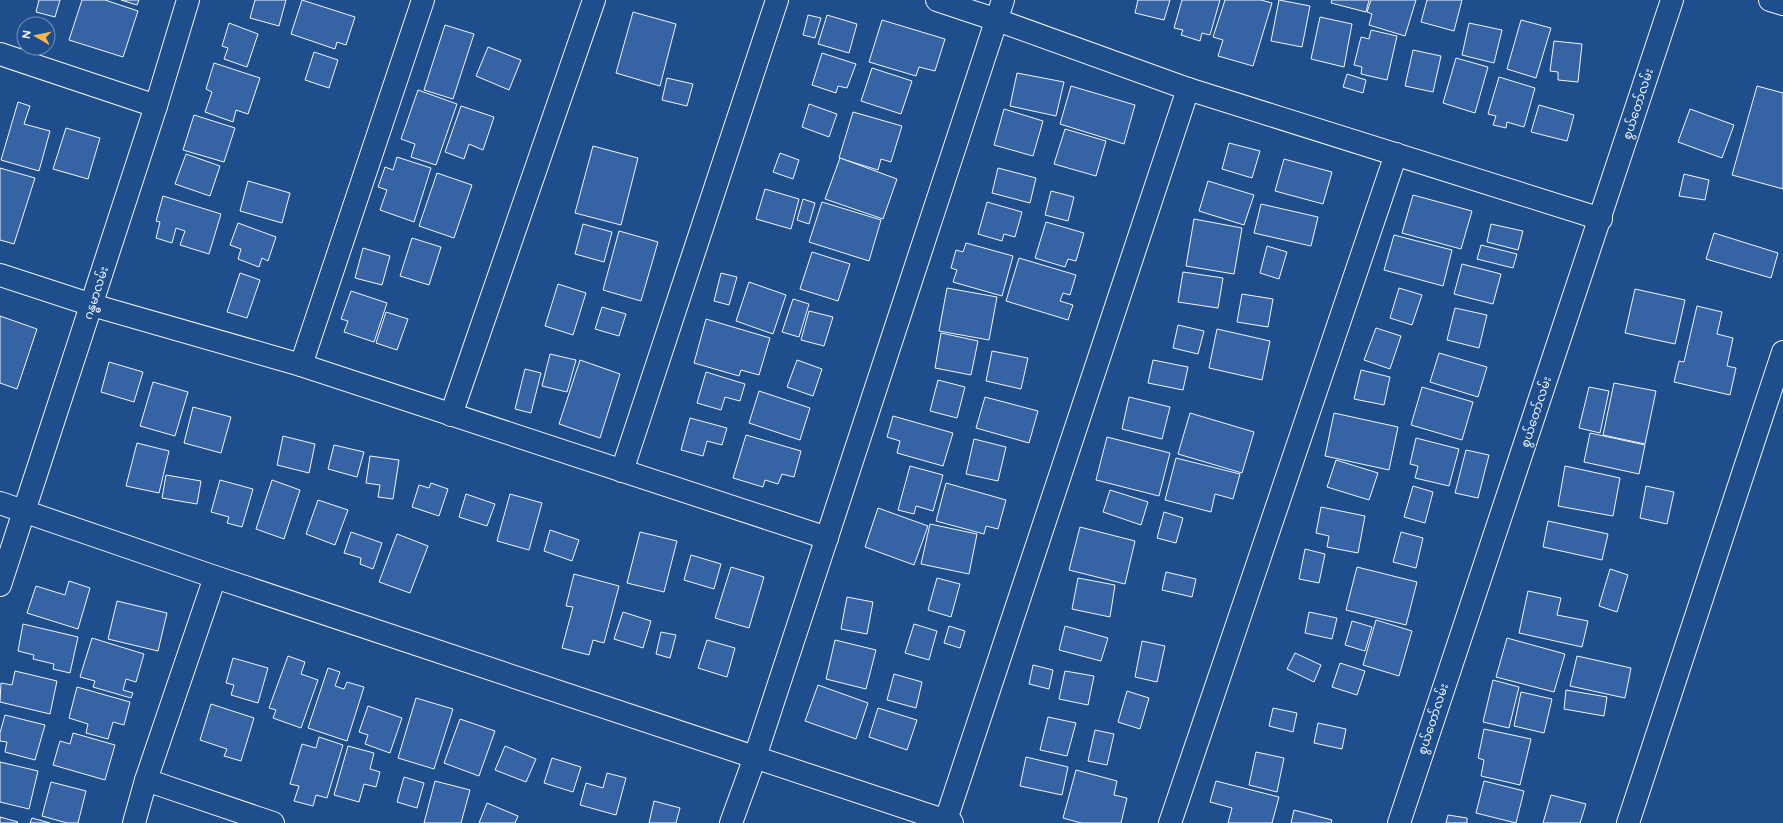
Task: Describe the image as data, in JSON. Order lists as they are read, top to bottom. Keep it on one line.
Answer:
{"streets":{"street":["စွယ်တော်လမ်း","ဂန္ဓမာလမ်း"]},"north":"left"}
